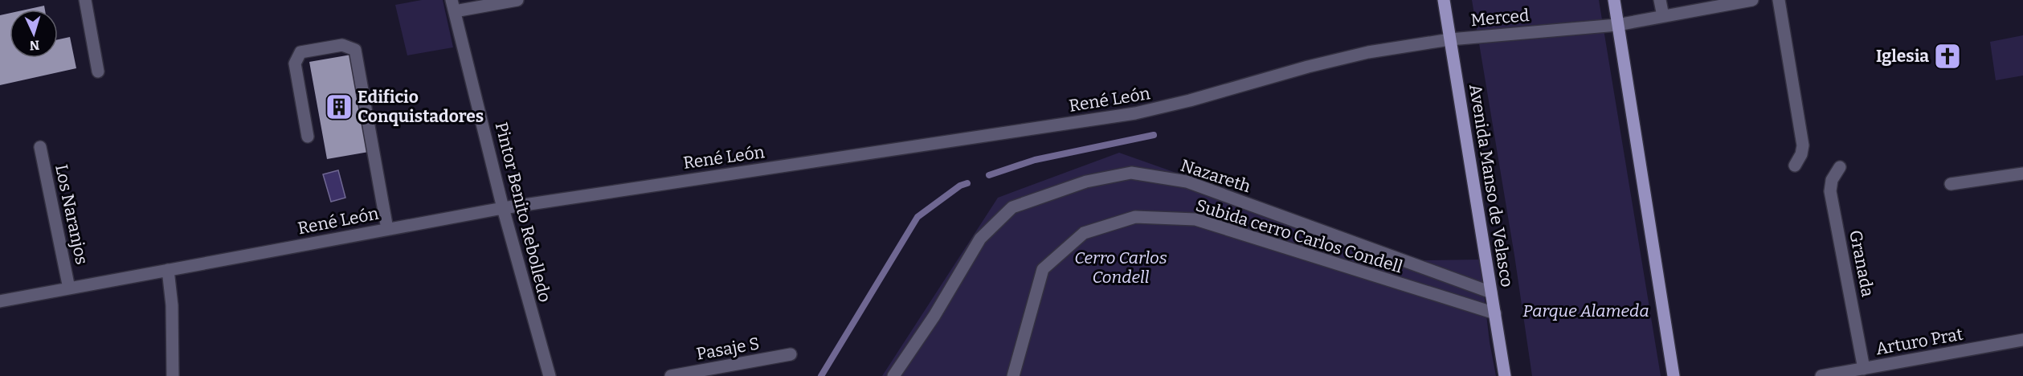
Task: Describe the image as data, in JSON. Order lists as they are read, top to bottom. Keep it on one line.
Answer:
{"streets":{"main road":["Avenida Manso de Velasco"],"street":["Merced","René León","Nazareth","Pintor Benito Rebolledo","Los Naranjos","Subida cerro Carlos Condell","Granada","Arturo Prat","Pasaje S"]},"crossings":[["Merced","René León"],["Merced","Avenida Manso de Velasco"],["René León","Avenida Manso de Velasco"],["René León","Pintor Benito Rebolledo"],["René León","Los Naranjos"],["Nazareth","Avenida Manso de Velasco"],["Avenida Manso de Velasco","Subida cerro Carlos Condell"],["Granada","Arturo Prat"]],"parks":["Cerro Carlos Condell","Parque Alameda"],"places":{"church":["Iglesia"],"building":["Edificio Conquistadores"]},"north":"bottom"}
